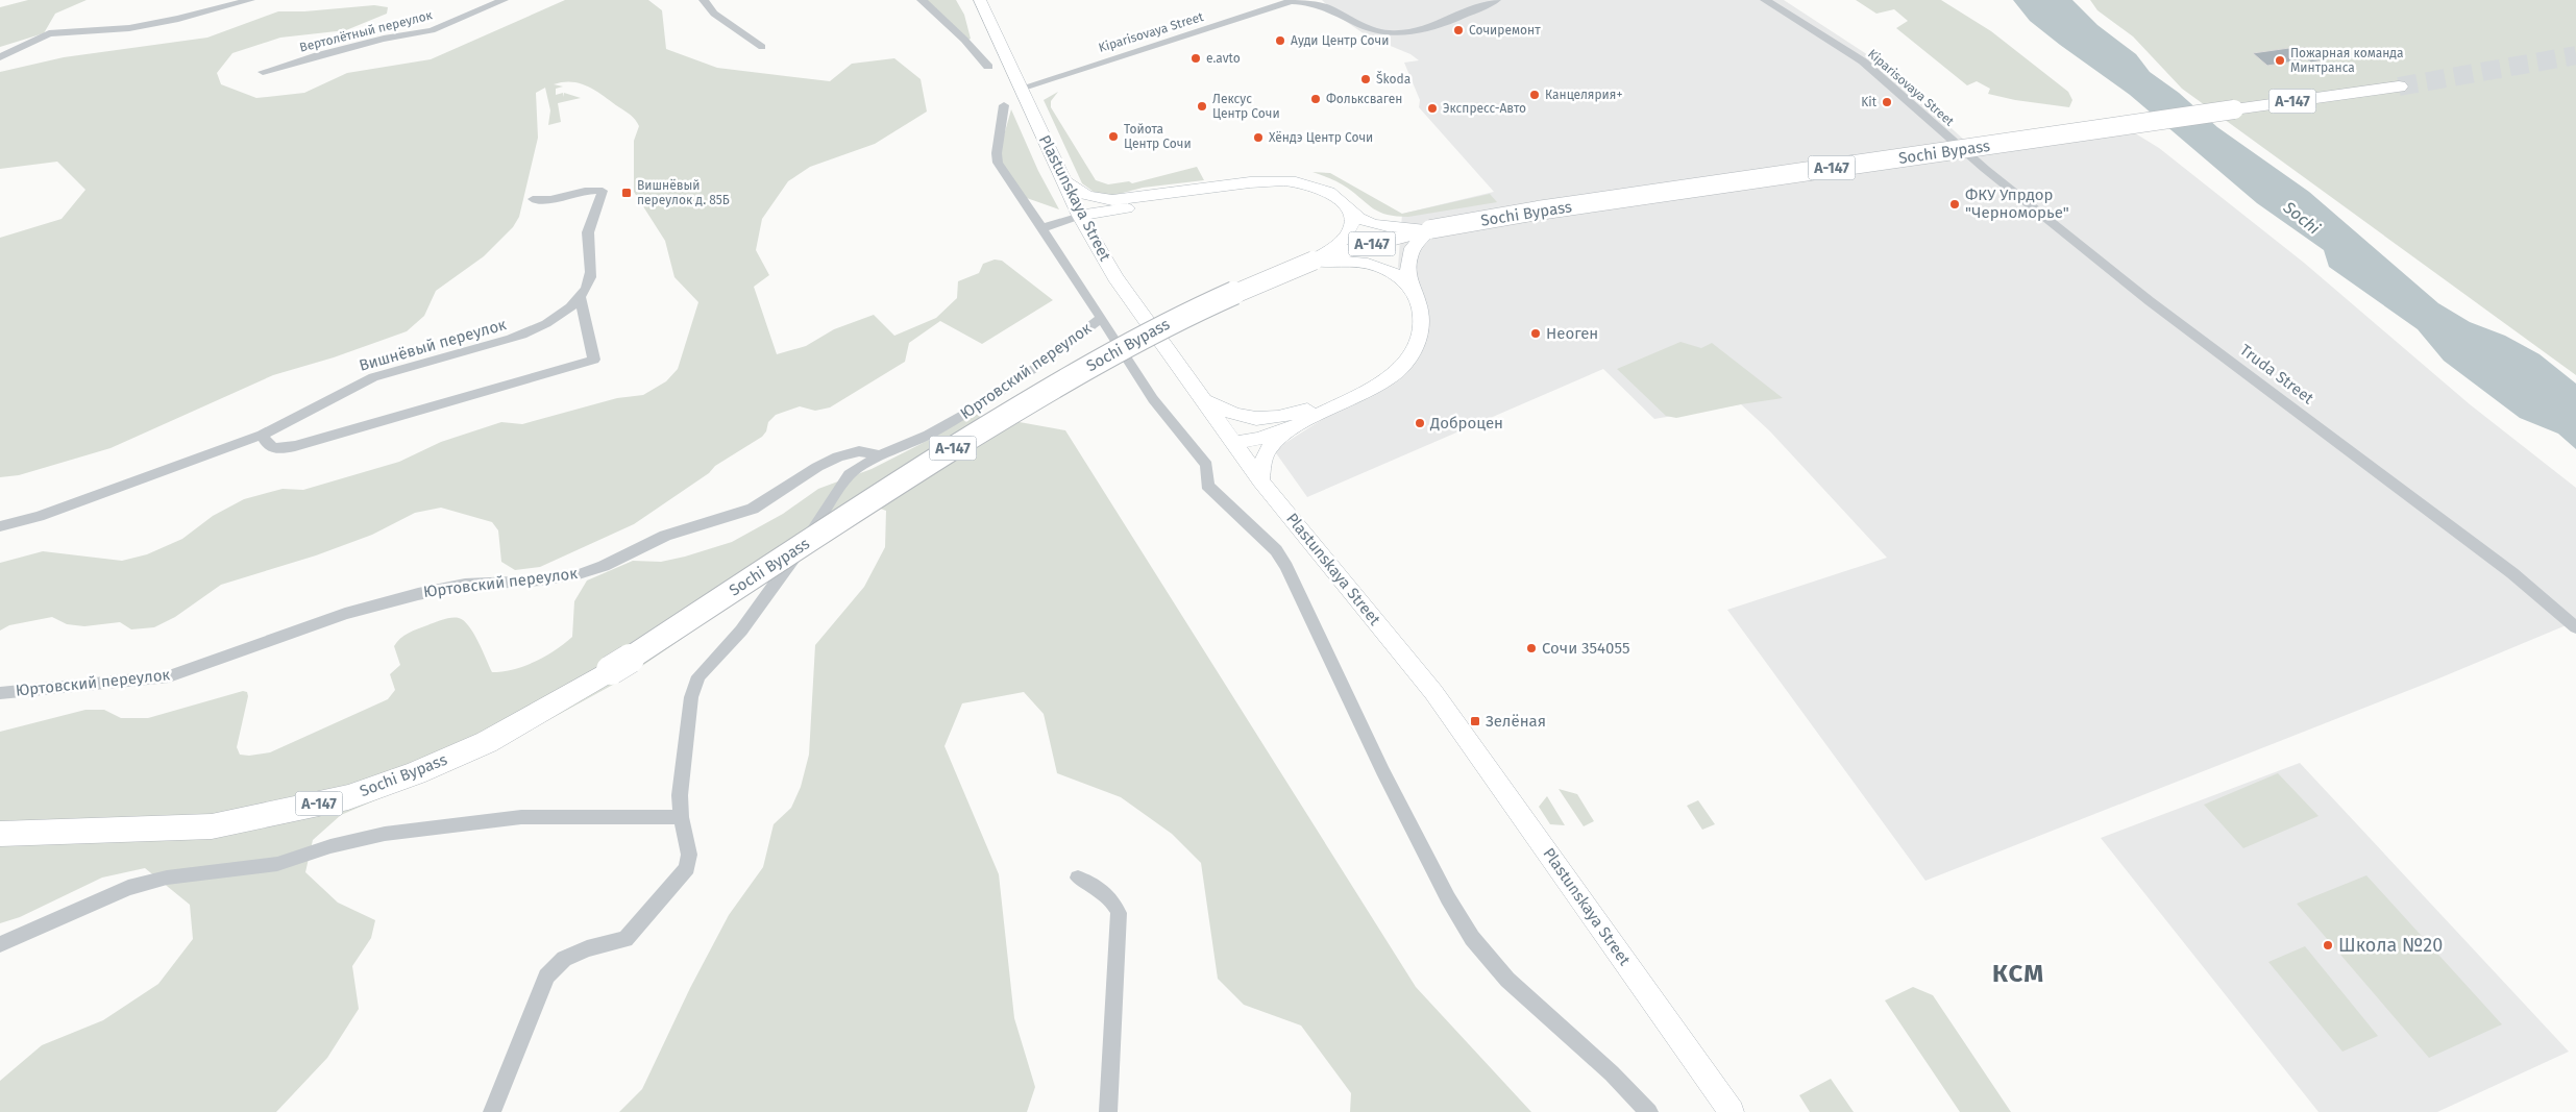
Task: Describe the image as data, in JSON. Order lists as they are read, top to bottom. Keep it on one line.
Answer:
{"streets":{"highway":["А-147","Sochi Bypass"],"main road":["Plastunskaya Street"],"street":["Вертолётный переулок","Kiparisovaya Street","Вишнёвый переулок","Юртовский переулок","Truda Street"]},"crossings":[["Kiparisovaya Street","Plastunskaya Street"],["Kiparisovaya Street","Truda Street"],["А-147","Sochi Bypass"],["А-147","Plastunskaya Street"]],"districts":["КСМ"],"water":["Sochi"],"places":{"other":["Сочиремонт","Ауди Центр Сочи","e.avto","Пожарная команда Минтранса","Škoda","Канцелярия+","Фольксваген","Kit","Лексус Центр Сочи","Экспресс-Авто","Тойота Центр Сочи","Хёндэ Центр Сочи","ФКУ Упрдор \"Черноморье\"","Неоген","Доброцен","Сочи 354055","Школа №20"],"transit":["Вишнёвый переулок д. 85Б","Зелёная"]}}
